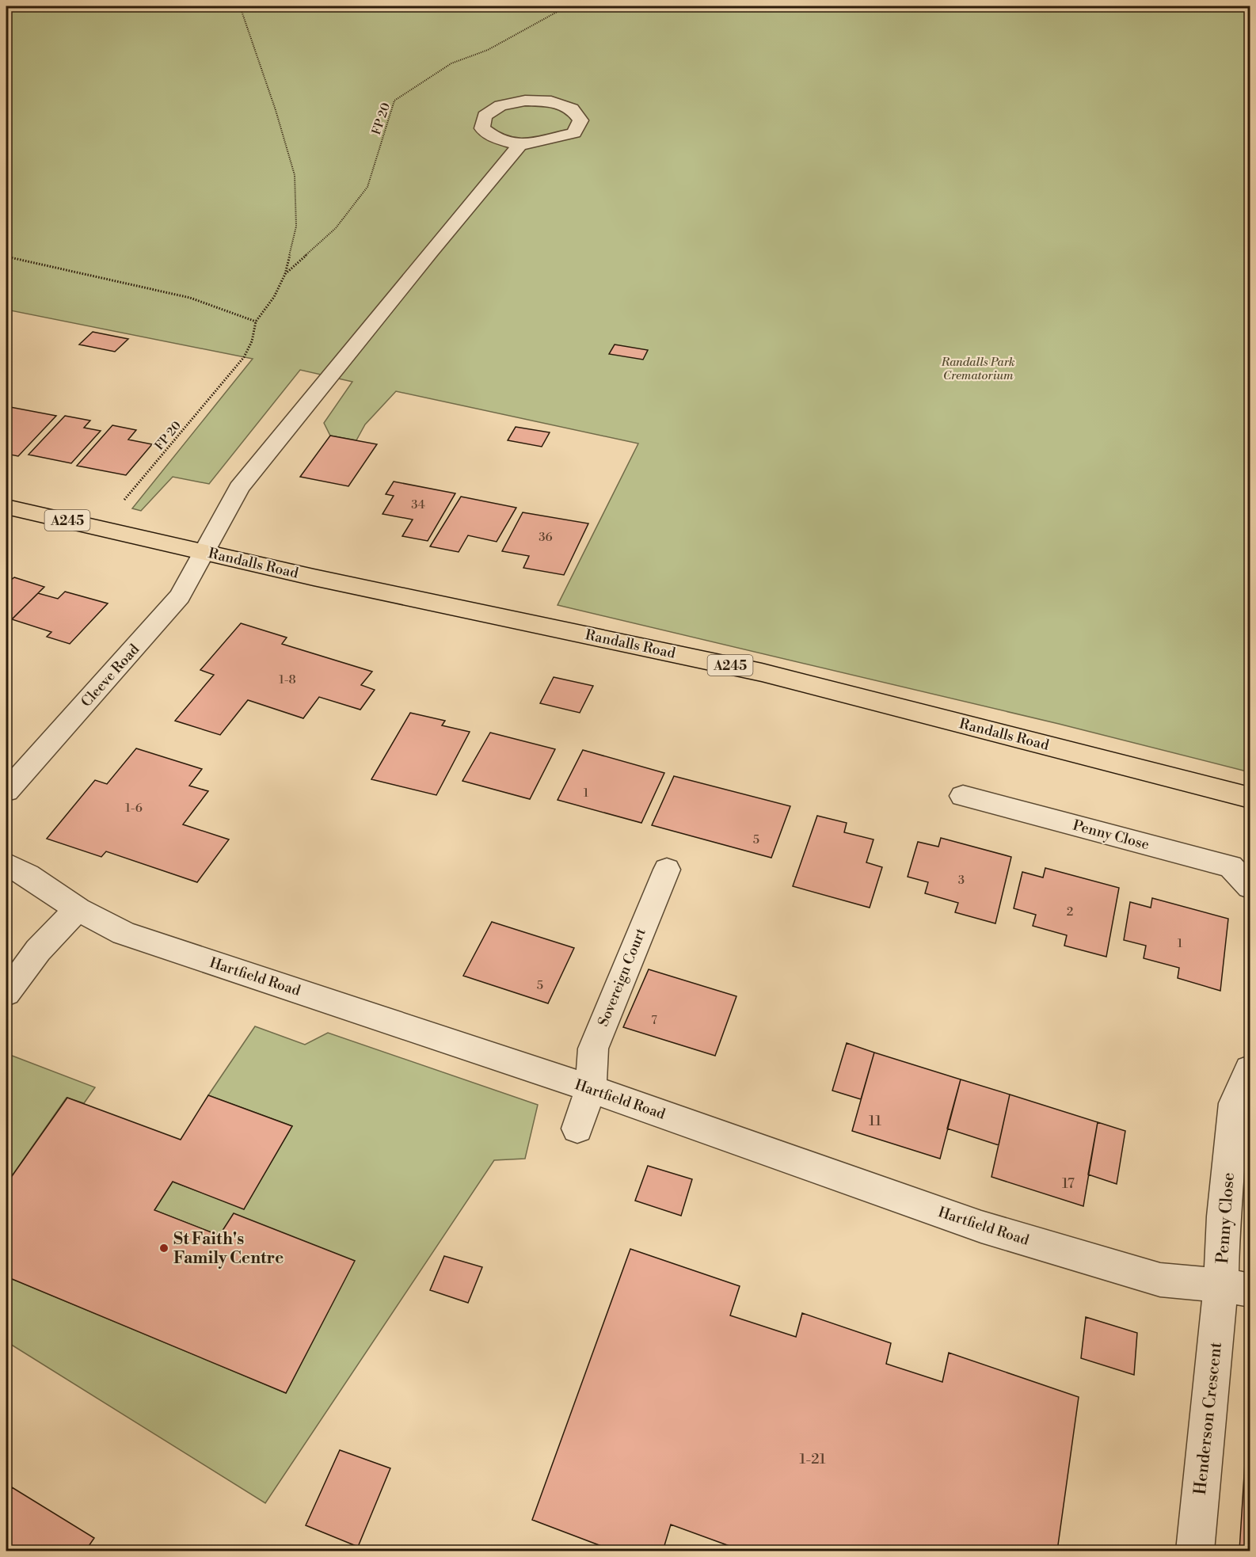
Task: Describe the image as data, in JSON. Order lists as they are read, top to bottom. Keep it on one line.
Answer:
{"streets":{"main road":["A245","Randalls Road"],"street":["Cleeve Road","Penny Close","Hartfield Road","Sovereign Court","Henderson Crescent"],"path":["FP 20"]},"crossings":[["Randalls Road","Cleeve Road"],["Penny Close","Hartfield Road"],["Penny Close","Henderson Crescent"],["Hartfield Road","Sovereign Court"],["Hartfield Road","Henderson Crescent"]],"parks":["Randalls Park Crematorium"],"places":["St Faith's Family Centre"],"house_numbers":["34","36","1-8","1","1-6","5","3","2","1","5","7","11","17","1-21"]}
